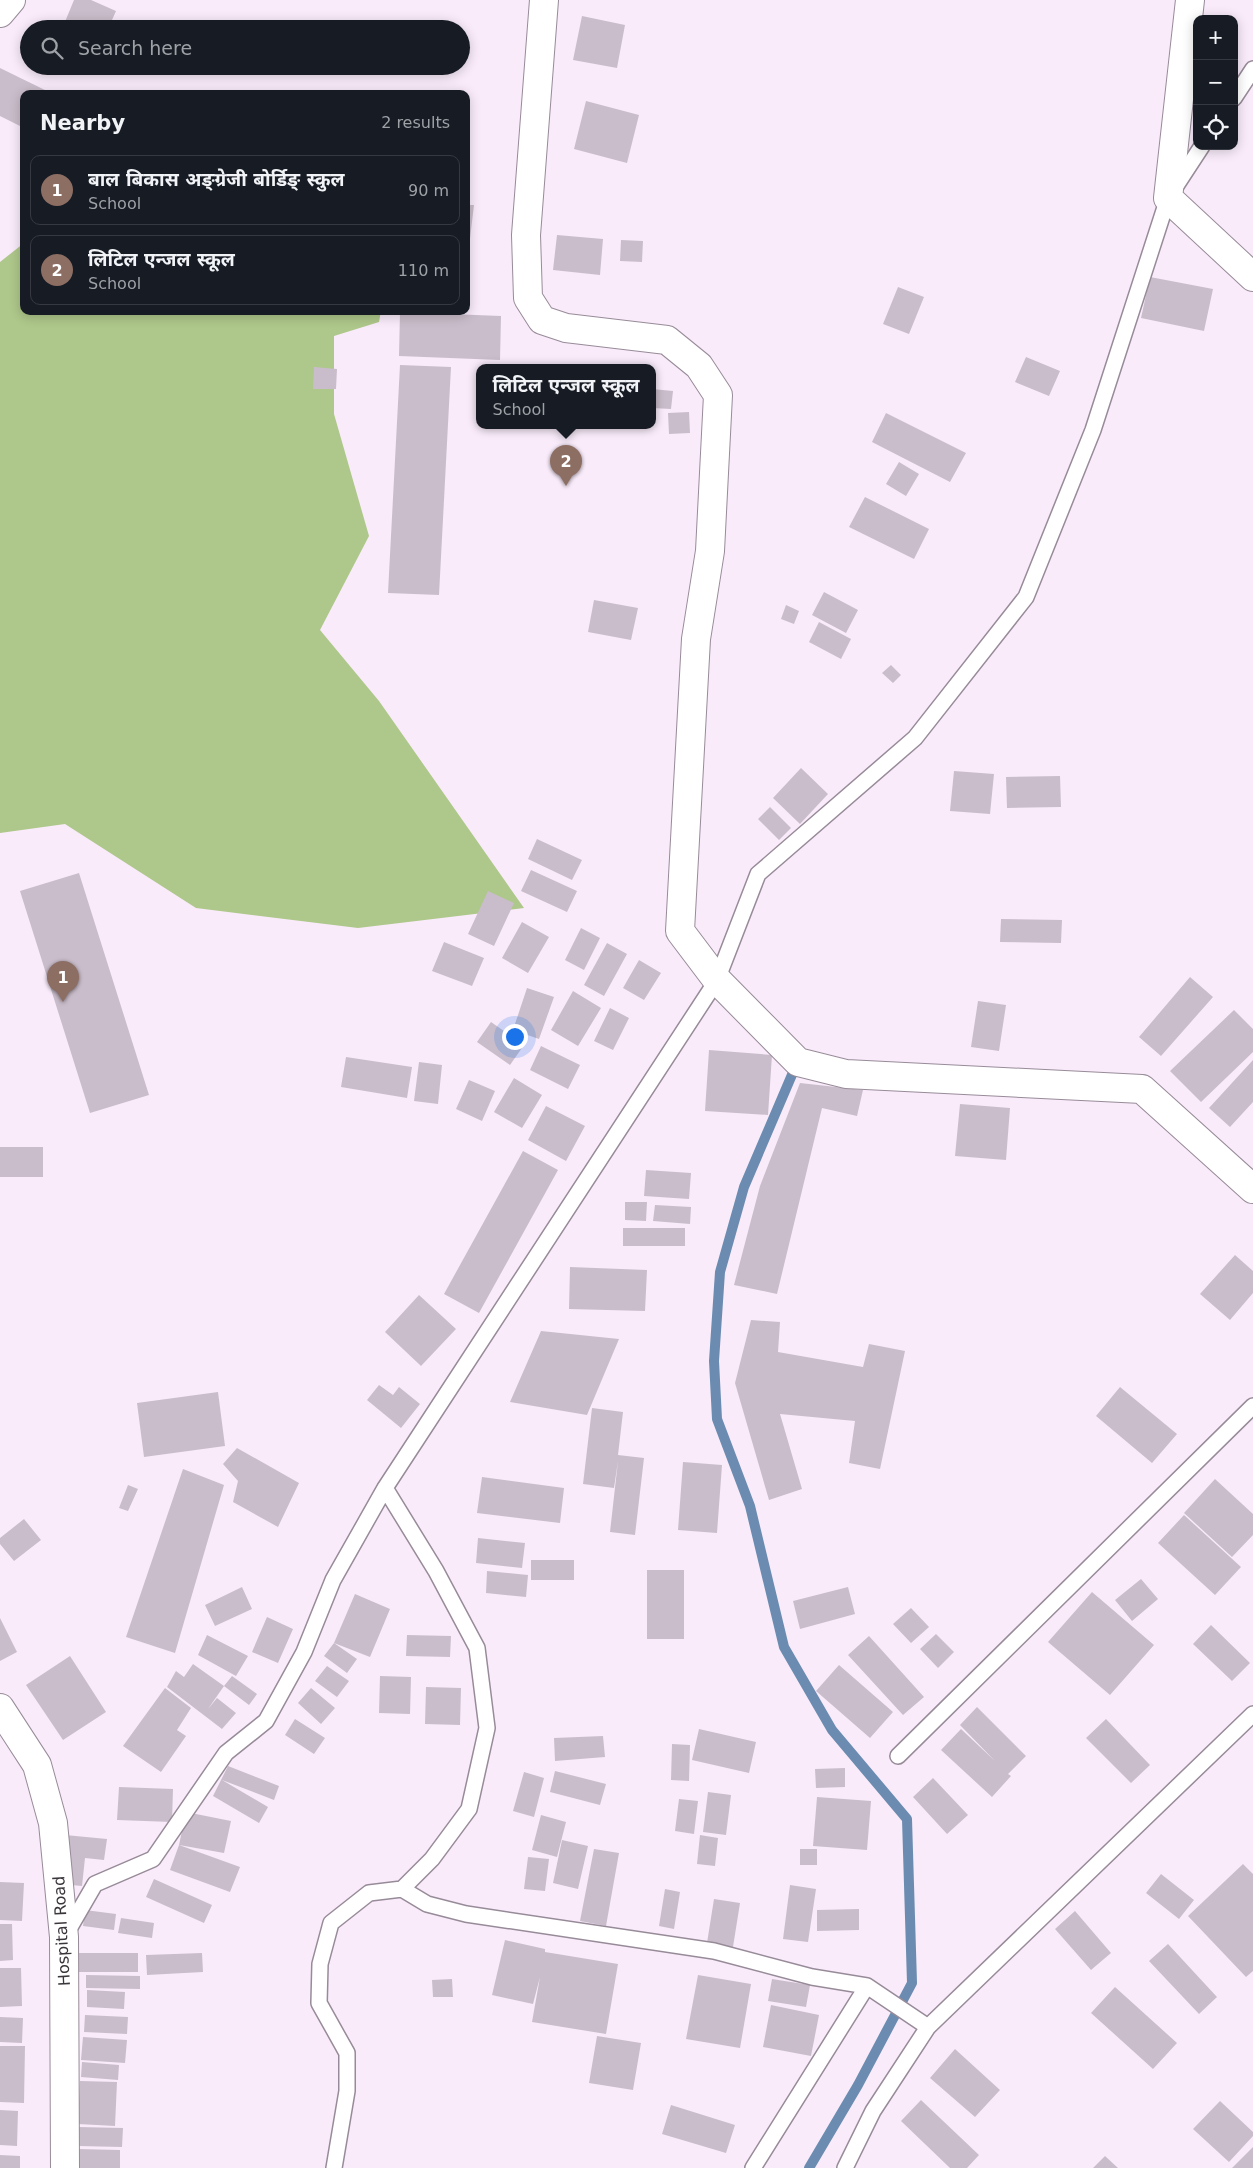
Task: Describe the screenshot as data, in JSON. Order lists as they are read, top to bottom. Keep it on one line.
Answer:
{"streets":{"street":["Hospital Road"]},"page":{"map_buttons":["+","−"],"search":"Search here","heading":["Nearby","2 results"],"list":[{"mark":"1","name":"बाल बिकास अङ्ग्रेजी बोर्डिङ् स्कुल","note":"School","value":"90 m"},{"mark":"2","name":"लिटिल एन्जल स्कूल","note":"School","value":"110 m"}],"popup":["लिटिल एन्जल स्कूल","School"],"pins":["2","1"]}}
